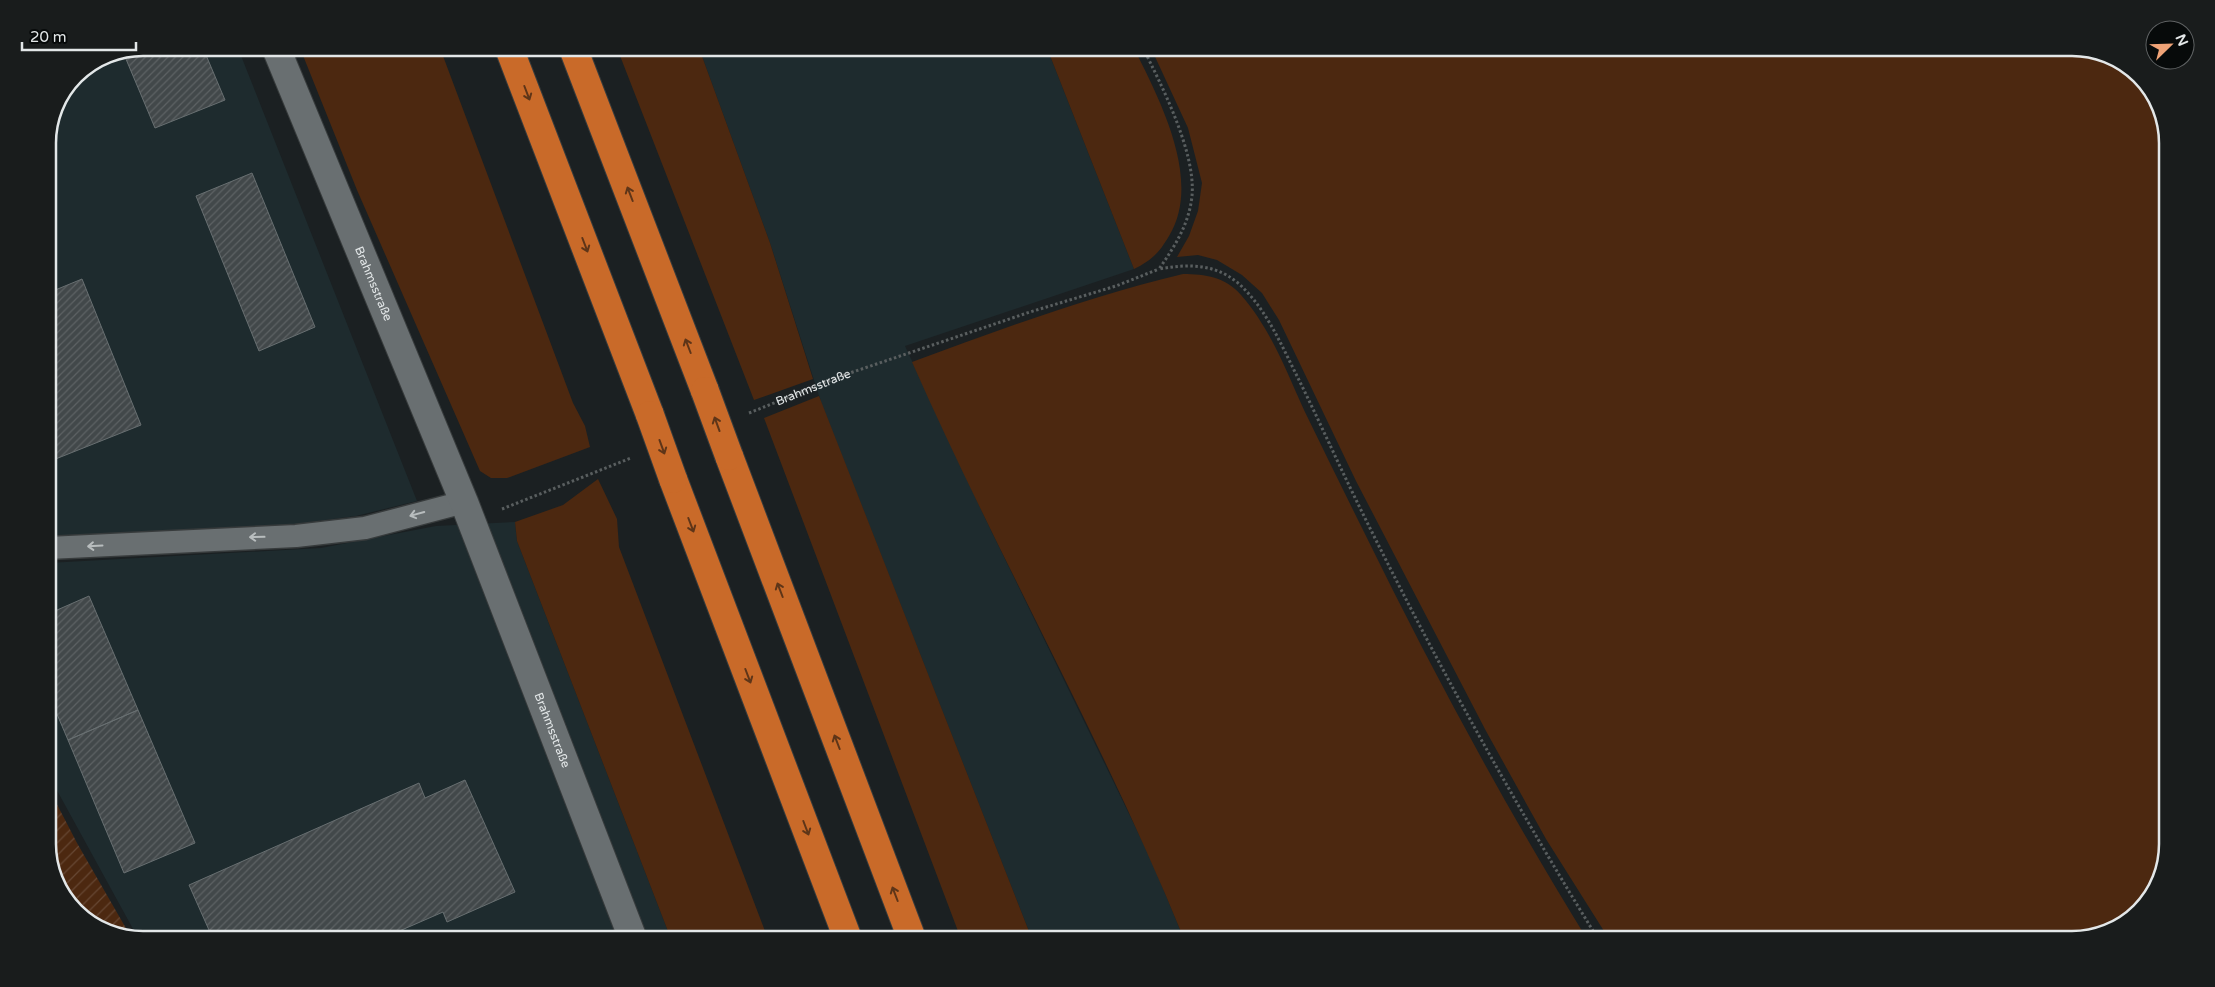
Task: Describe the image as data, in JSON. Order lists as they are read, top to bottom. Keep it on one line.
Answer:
{"streets":{"street":["Brahmsstraße"]},"scale_bar":"20 m","north":"top right"}
